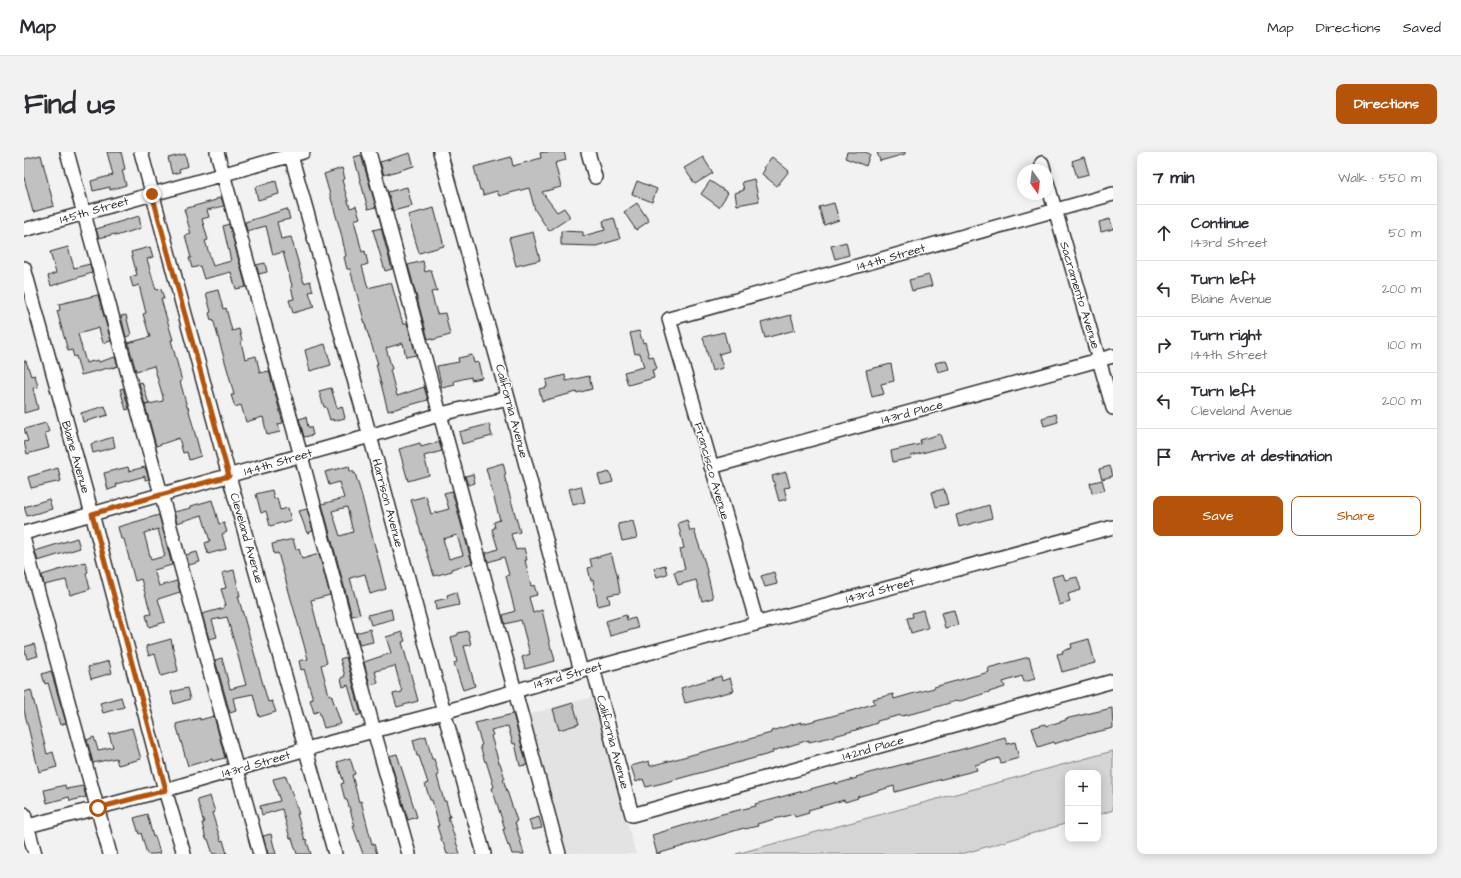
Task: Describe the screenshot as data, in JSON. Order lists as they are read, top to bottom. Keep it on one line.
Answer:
{"streets":{"street":["145th Street","144th Street","Sacramento Avenue","California Avenue","143rd Place","Blaine Avenue","Francisco Avenue","Harrison Avenue","Cleveland Avenue","143rd Street","142nd Place"]},"crossings":[["145th Street","Harrison Avenue"],["145th Street","Cleveland Avenue"],["144th Street","Sacramento Avenue"],["144th Street","California Avenue"],["144th Street","Blaine Avenue"],["144th Street","Francisco Avenue"],["144th Street","Harrison Avenue"],["144th Street","Cleveland Avenue"],["Sacramento Avenue","143rd Place"],["California Avenue","143rd Street"],["California Avenue","142nd Place"],["143rd Place","Francisco Avenue"],["Blaine Avenue","143rd Street"],["Francisco Avenue","143rd Street"],["Harrison Avenue","143rd Street"],["Cleveland Avenue","143rd Street"]],"north":"bottom","page":{"header":"Map","nav":["Map","Directions","Saved"],"buttons":["Directions",["Save","Share"]],"title":"Find us","heading":["7 min","Walk · 550 m"],"list":[["Continue","143rd Street","50 m"],["Turn left","Blaine Avenue","200 m"],["Turn right","144th Street","100 m"],["Turn left","Cleveland Avenue","200 m"],"Arrive at destination"],"map_buttons":["+","−"]}}
